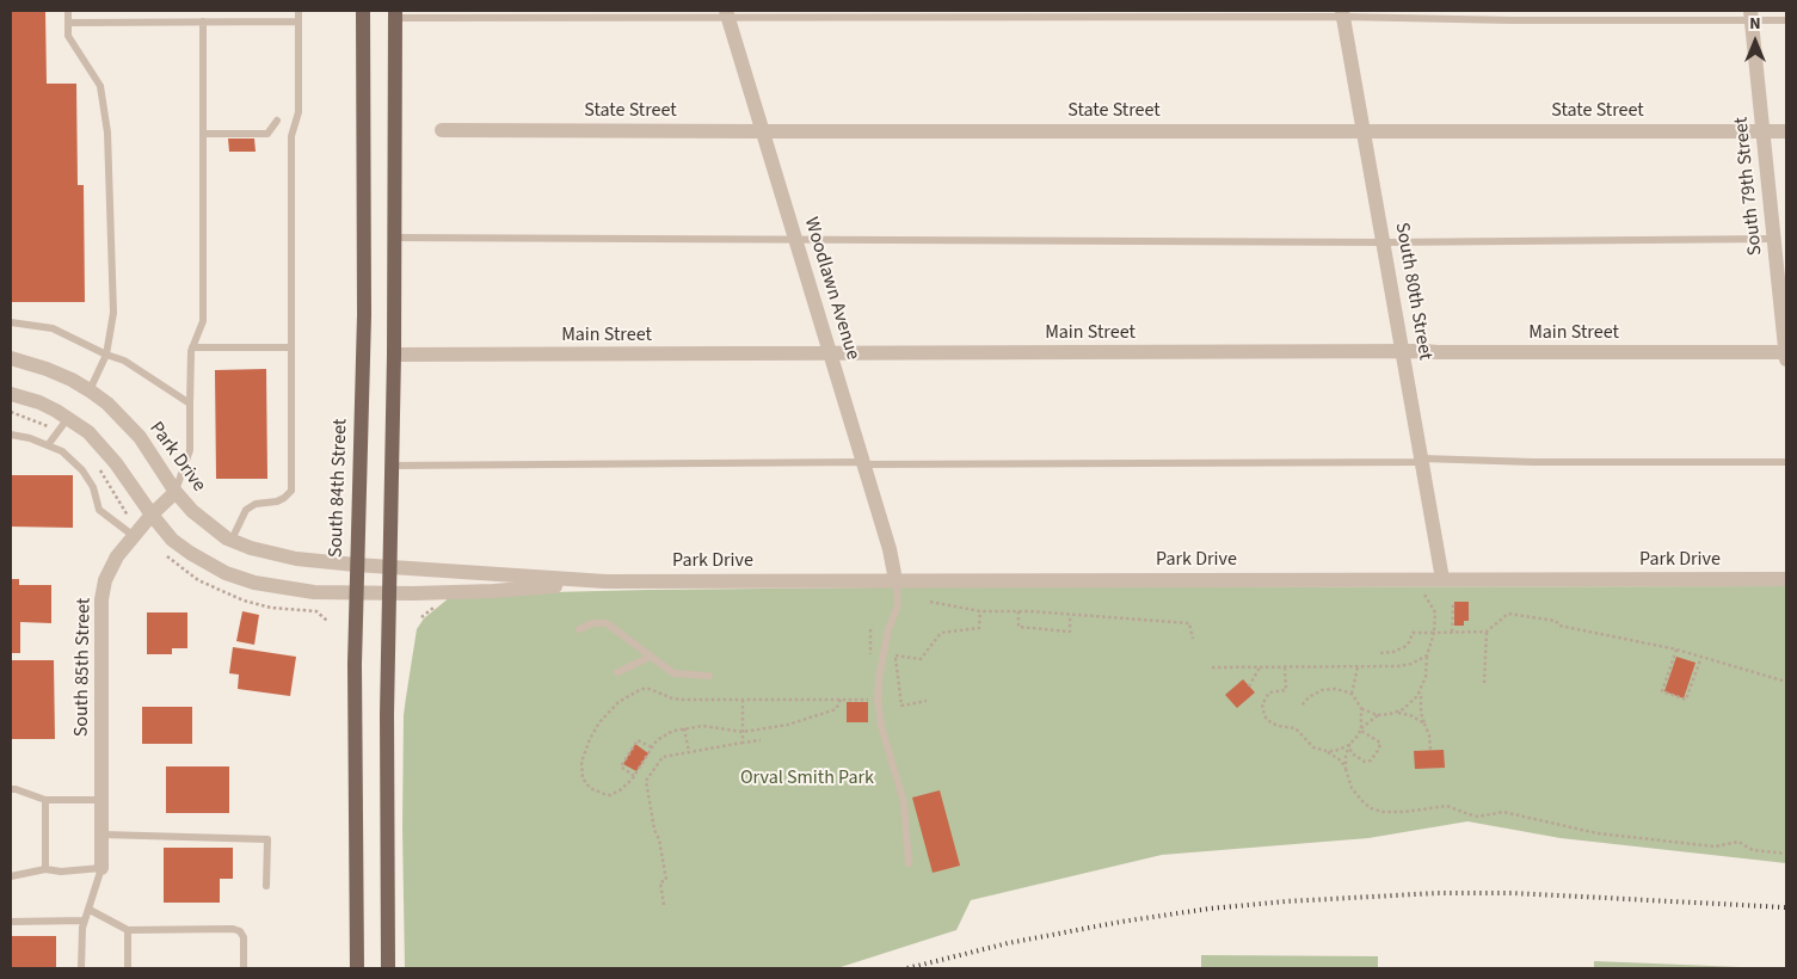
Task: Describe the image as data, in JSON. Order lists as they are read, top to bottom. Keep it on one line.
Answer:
{"streets":{"main road":["South 84th Street"],"street":["State Street","South 79th Street","Woodlawn Avenue","South 80th Street","Main Street","Park Drive","South 85th Street"]},"crossings":[["State Street","South 79th Street"],["State Street","Woodlawn Avenue"],["State Street","South 80th Street"],["South 79th Street","Main Street"],["Woodlawn Avenue","Main Street"],["Woodlawn Avenue","Park Drive"],["South 80th Street","Main Street"],["South 80th Street","Park Drive"],["Park Drive","South 84th Street"],["Park Drive","South 85th Street"]],"parks":["Orval Smith Park"],"north":"top"}
